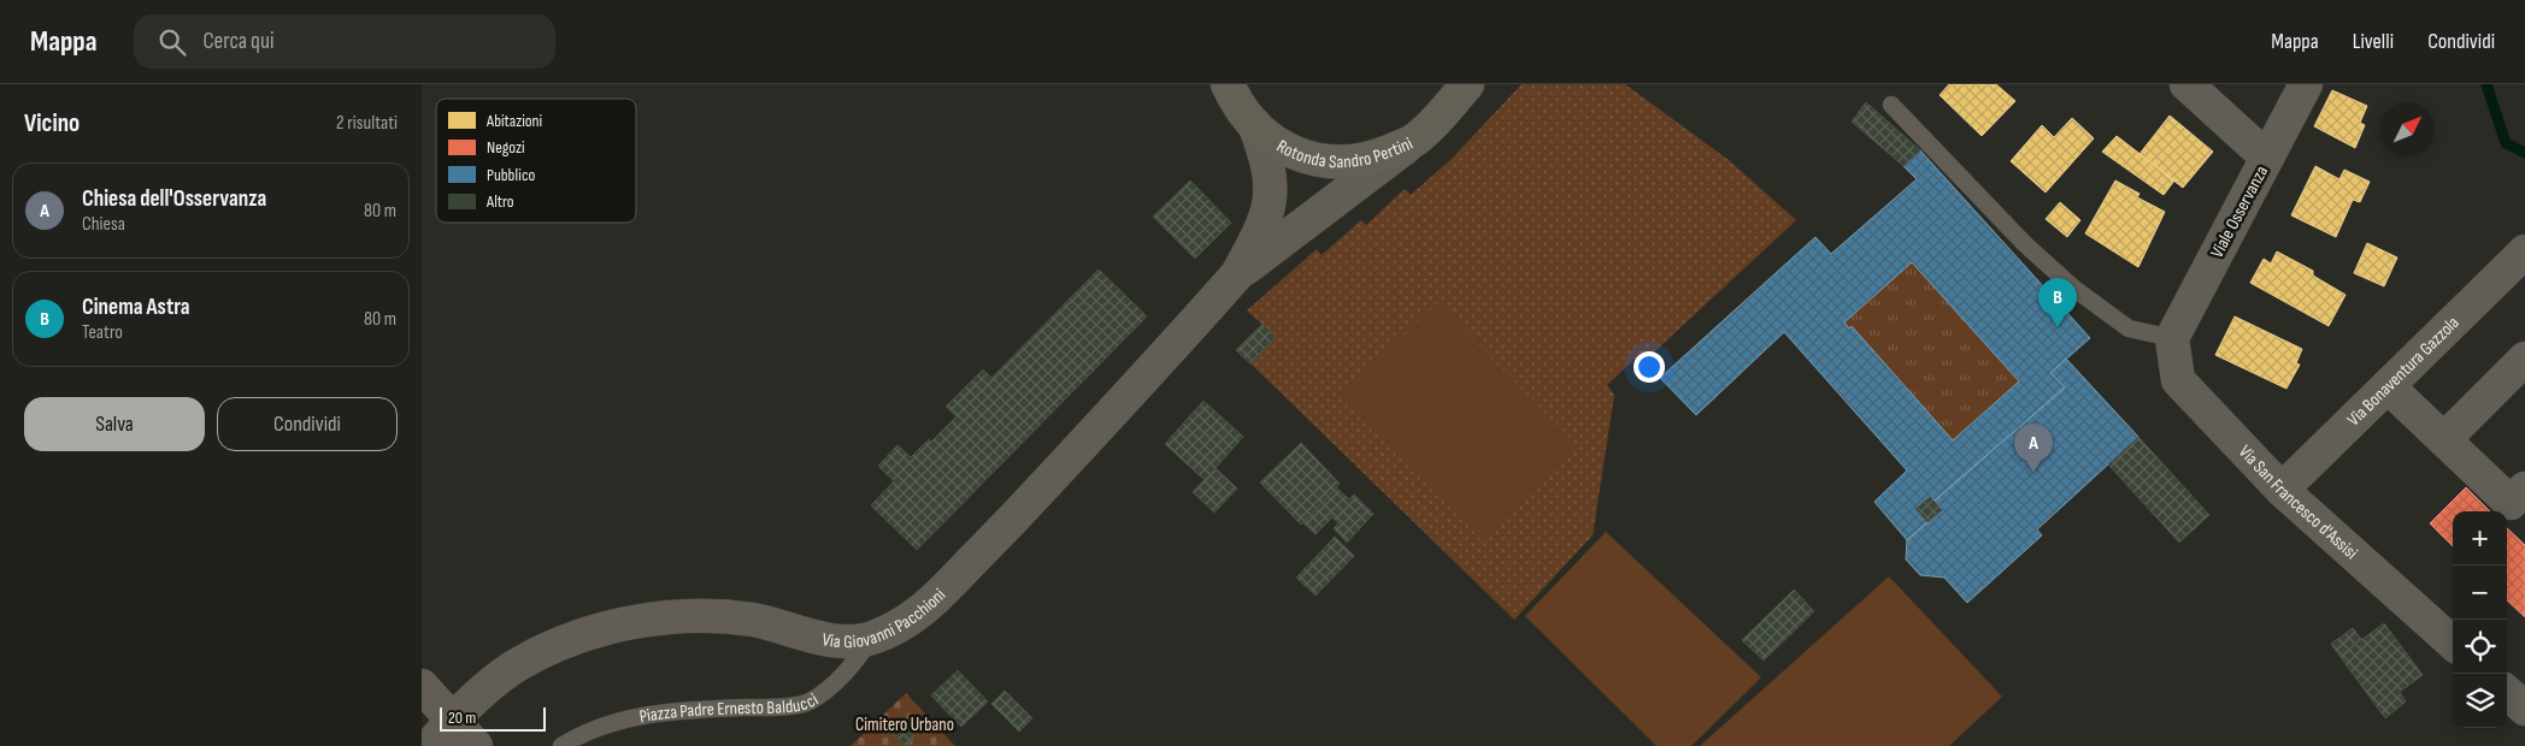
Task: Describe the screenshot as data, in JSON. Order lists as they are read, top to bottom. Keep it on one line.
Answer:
{"streets":{"street":["Rotonda Sandro Pertini","Viale Osservanza","Via Bonaventura Gazzola","Via San Francesco d'Assisi","Via Giovanni Pacchioni"],"lane":["Piazza Padre Ernesto Balducci"]},"crossings":[["Rotonda Sandro Pertini","Via Giovanni Pacchioni"],["Viale Osservanza","Via San Francesco d'Assisi"],["Via Bonaventura Gazzola","Via San Francesco d'Assisi"],["Via Giovanni Pacchioni","Piazza Padre Ernesto Balducci"]],"parks":["Cimitero Urbano"],"legend":["Abitazioni","Negozi","Pubblico","Altro"],"scale_bar":"20 m","north":"top right","page":{"header":"Mappa","search":"Cerca qui","nav":["Mappa","Livelli","Condividi"],"heading":["Vicino","2 risultati"],"list":[{"mark":"A","name":"Chiesa dell'Osservanza","note":"Chiesa","value":"80 m"},{"mark":"B","name":"Cinema Astra","note":"Teatro","value":"80 m"}],"pins":["B","A"],"buttons":["Salva","Condividi"],"map_buttons":["+","−"],"scale":"20 m"}}
